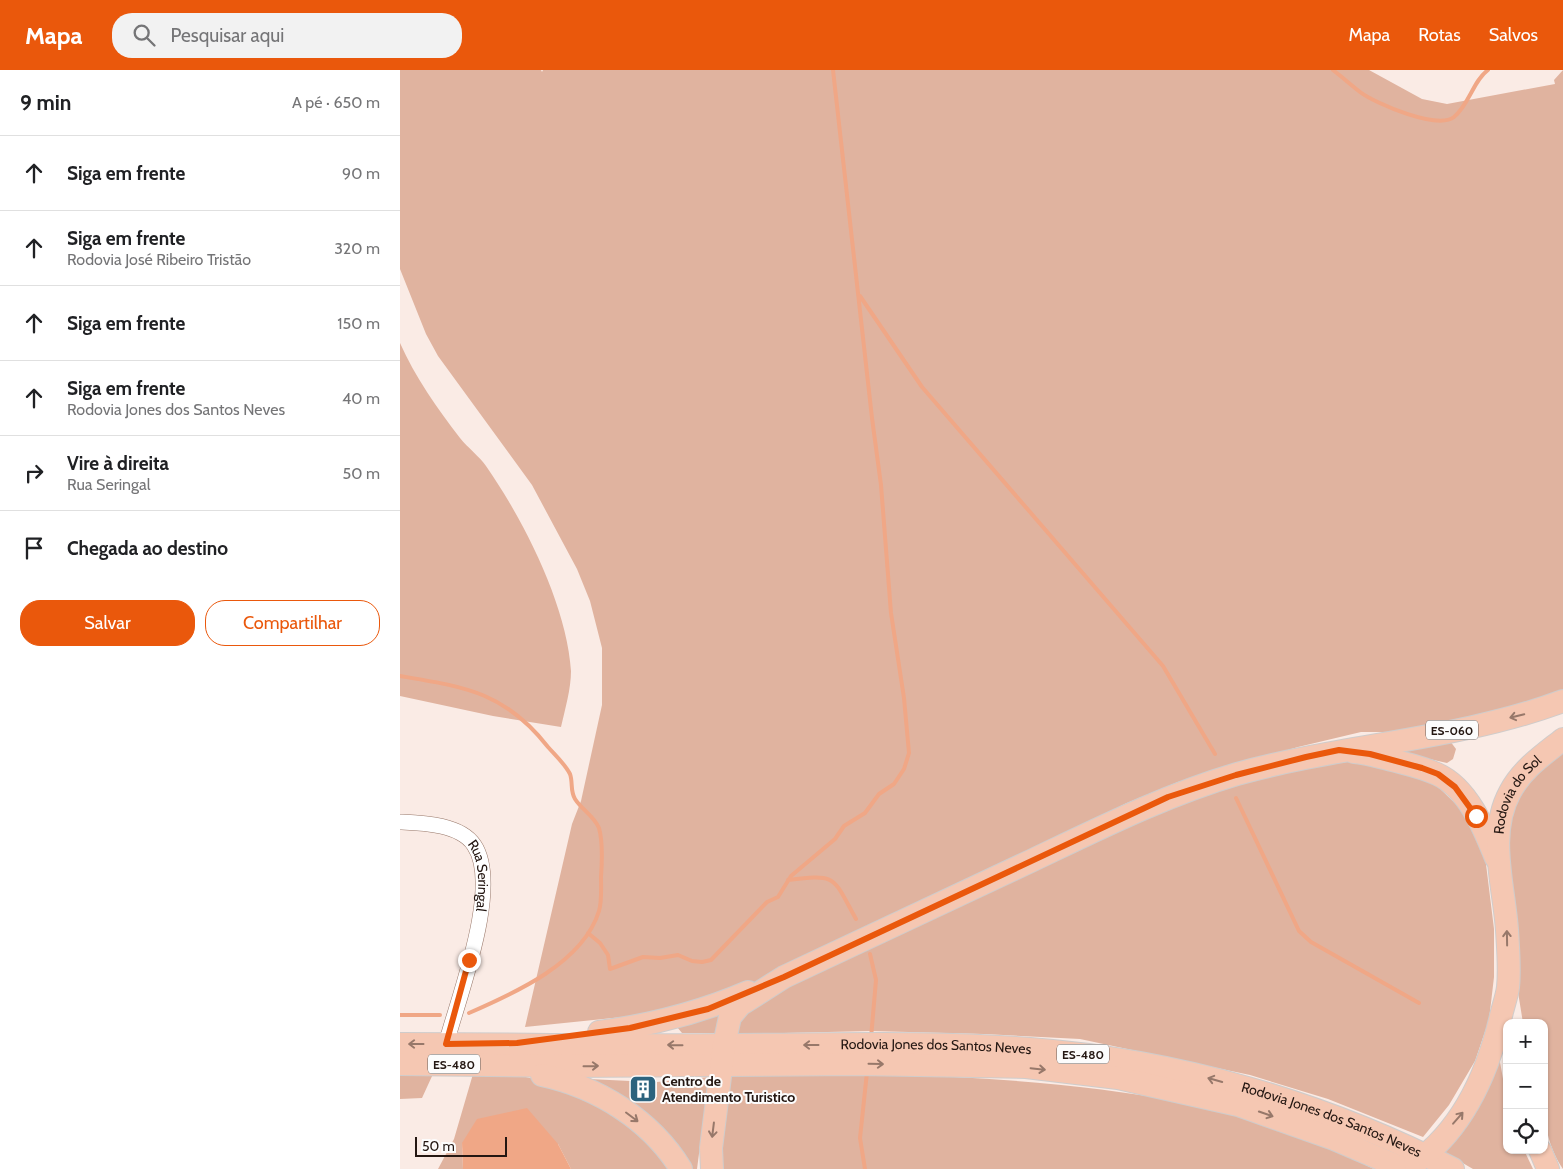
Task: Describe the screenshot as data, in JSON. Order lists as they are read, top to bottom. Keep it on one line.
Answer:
{"streets":{"main road":["ES-060","Rodovia do Sol","Rodovia Jones dos Santos Neves","ES-480"],"street":["Rua Seringal"]},"crossings":[["ES-060","Rodovia Jones dos Santos Neves"],["Rua Seringal","Rodovia Jones dos Santos Neves"]],"places":{"building":["Centro de Atendimento Turistico"]},"scale_bar":"50 m","page":{"header":"Mapa","search":"Pesquisar aqui","nav":["Mapa","Rotas","Salvos"],"heading":["9 min","A pé · 650 m"],"list":[["Siga em frente","90 m"],["Siga em frente","Rodovia José Ribeiro Tristão","320 m"],["Siga em frente","150 m"],["Siga em frente","Rodovia Jones dos Santos Neves","40 m"],["Vire à direita","Rua Seringal","50 m"],"Chegada ao destino"],"buttons":["Salvar","Compartilhar"],"map_buttons":["+","−"],"scale":"50 m"}}
